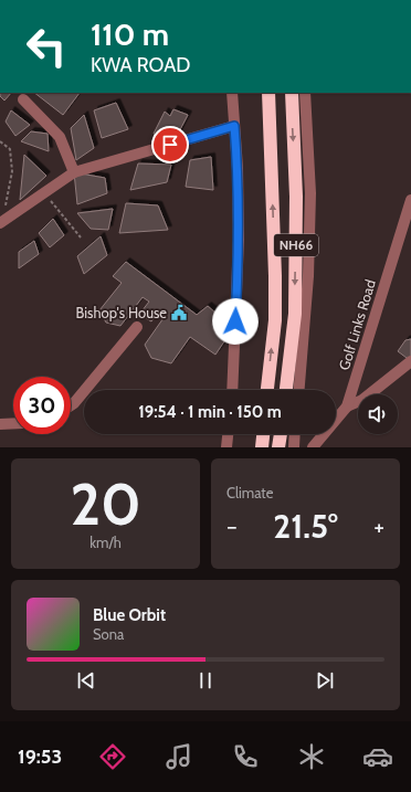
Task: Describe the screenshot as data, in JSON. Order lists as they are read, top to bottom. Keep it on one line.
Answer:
{"streets":{"highway":["NH66"],"street":["Golf Links Road"]},"places":{"public building":["Bishop's House"]},"page":{"turn":["110 m","KWA ROAD"],"limit":"30","trip":"19:54 · 1 min · 150 m","tile":[["20","km/h"],"Climate"],"heat":["−","21.5°","+"],"song":["Blue Orbit","Sona"],"tabs":"19:53"}}
